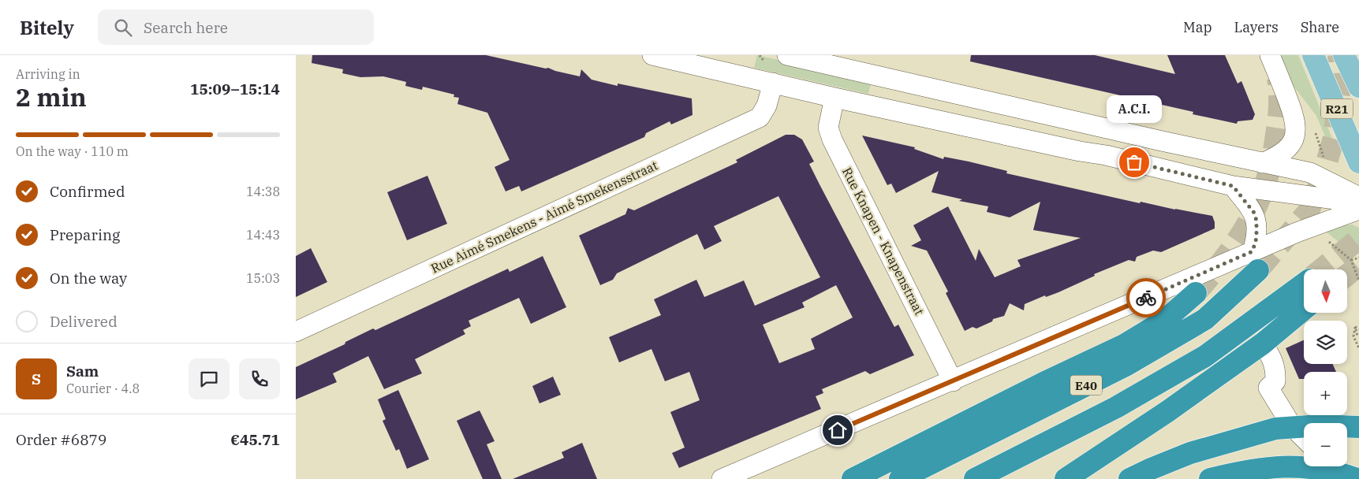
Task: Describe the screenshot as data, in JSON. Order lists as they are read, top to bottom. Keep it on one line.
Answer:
{"streets":{"highway":["E40"],"main road":["R21"],"street":["Rue Aimé Smekens - Aimé Smekensstraat","Rue Knapen - Knapenstraat"]},"places":["A.C.I."],"north":"bottom","page":{"header":"Bitely","search":"Search here","nav":["Map","Layers","Share"],"heading":["2 min","Arriving in","15:09–15:14"],"panel":["Sam","Courier · 4.8","Order #6879","€45.71"],"bubble":"A.C.I.","bar":"On the way · 110 m","list":[["Confirmed","14:38"],["Preparing","14:43"],["On the way","15:03"],"Delivered"],"map_buttons":["+","−"],"round":"S"}}
